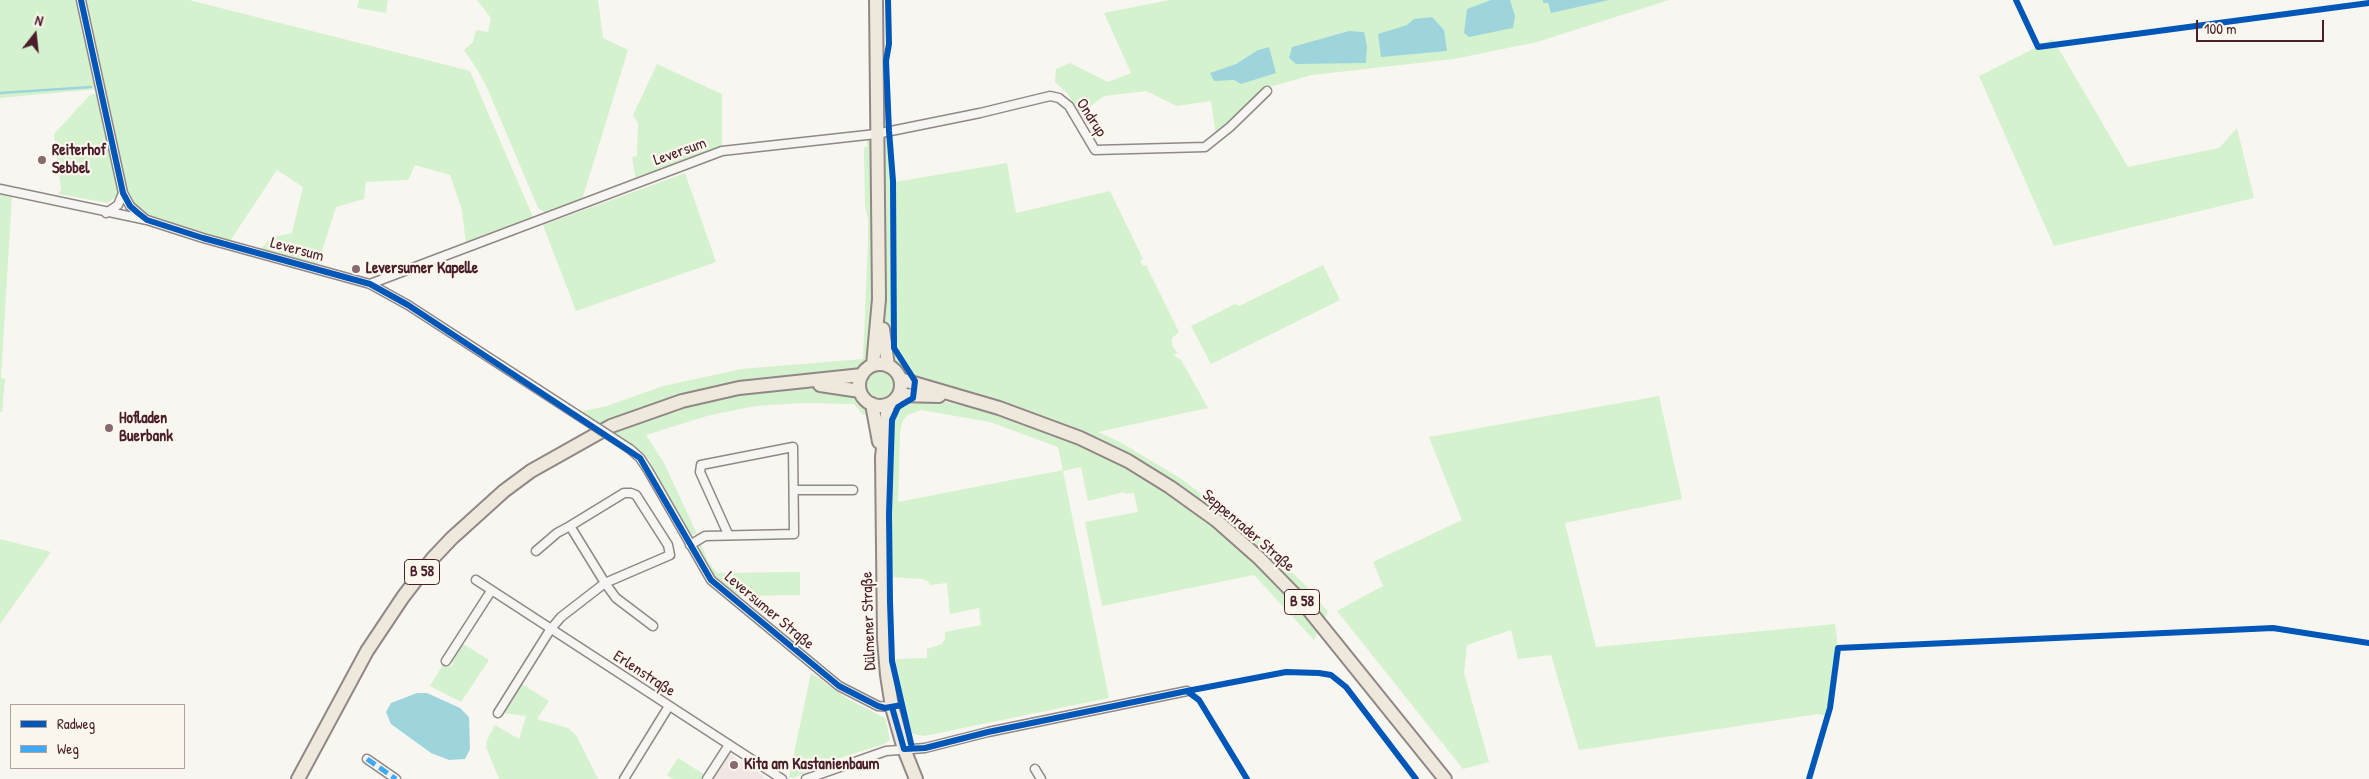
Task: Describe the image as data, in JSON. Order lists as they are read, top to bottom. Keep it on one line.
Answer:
{"streets":{"main road":["Seppenrader Straße","B 58","Dülmener Straße"],"street":["Ondrup","Leversum","Leversumer Straße","Erlenstraße"]},"crossings":[["Ondrup","Leversum"],["Leversum","Leversumer Straße"],["Seppenrader Straße","B 58"],["Seppenrader Straße","Dülmener Straße"],["B 58","Dülmener Straße"],["Leversumer Straße","Dülmener Straße"]],"places":["Reiterhof Sebbel","Leversumer Kapelle","Hofladen Buerbank","Kita am Kastanienbaum"],"legend":["Radweg","Weg"],"scale_bar":"100 m","north":"top"}
